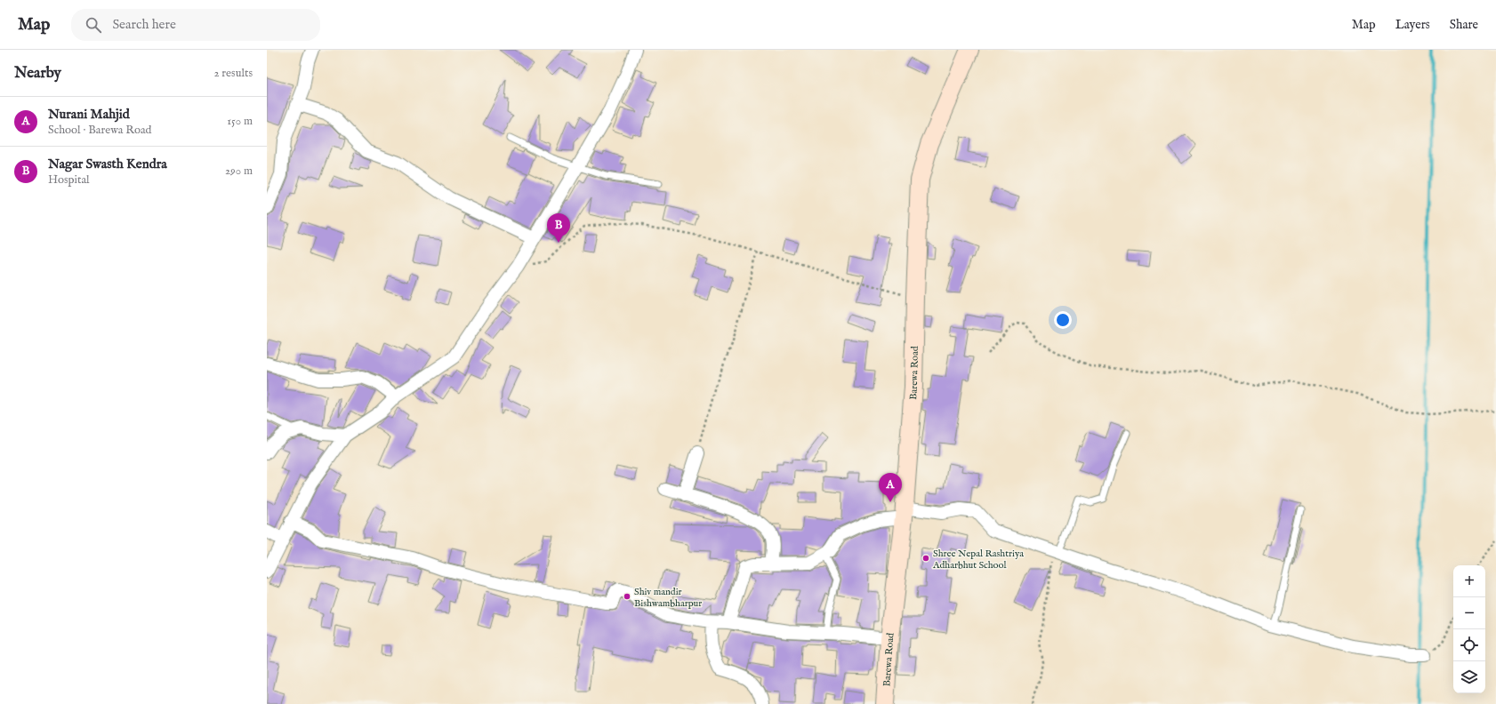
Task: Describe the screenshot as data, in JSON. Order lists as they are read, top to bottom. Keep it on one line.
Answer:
{"streets":{"main road":["Barewa Road"]},"places":["Shree Nepal Rashtriya Adharbhut School","Shiv mandir Bishwambharpur"],"page":{"header":"Map","search":"Search here","nav":["Map","Layers","Share"],"heading":["Nearby","2 results"],"list":[{"mark":"A","name":"Nurani Mahjid","note":"School · Barewa Road","value":"150 m"},{"mark":"B","name":"Nagar Swasth Kendra","note":"Hospital","value":"290 m"}],"pins":["B","A"],"map_buttons":["+","−"]}}
